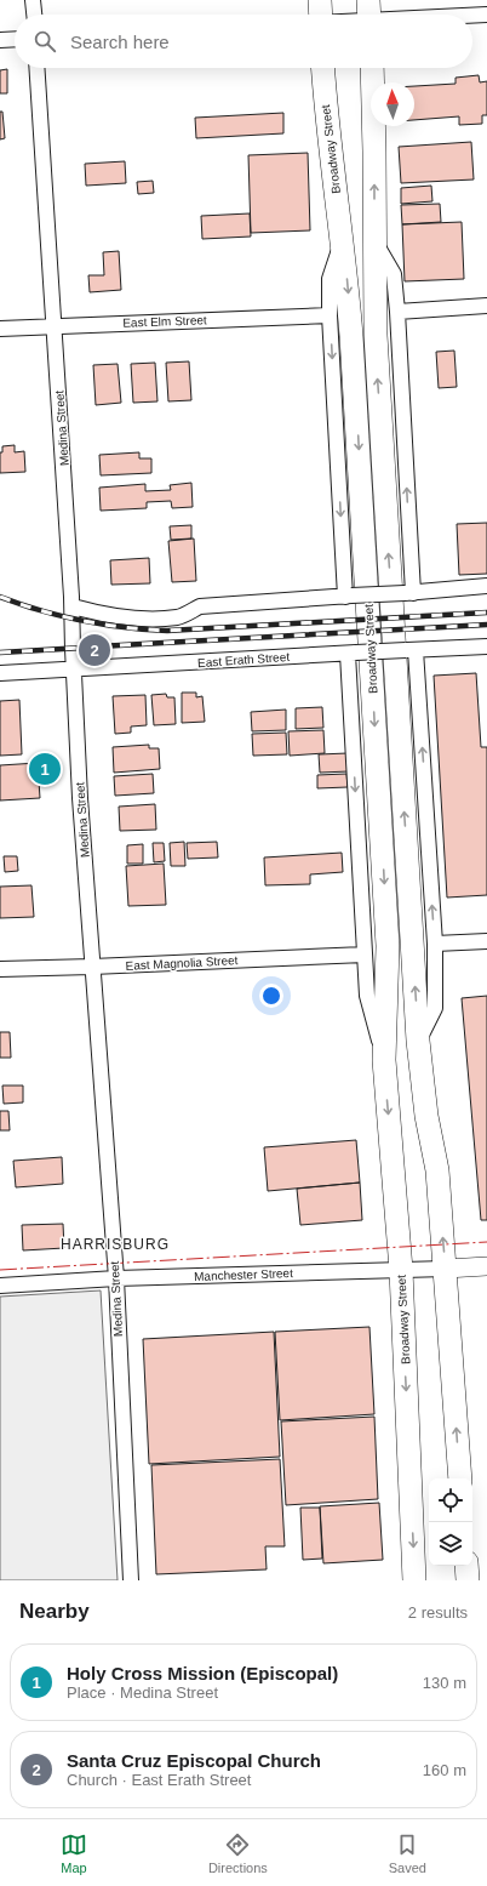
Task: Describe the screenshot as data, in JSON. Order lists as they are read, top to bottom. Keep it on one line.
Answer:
{"streets":{"main road":["Broadway Street"],"street":["East Elm Street","Medina Street","East Erath Street","East Magnolia Street","Manchester Street"]},"crossings":[["Broadway Street","East Elm Street"],["Broadway Street","East Erath Street"],["Broadway Street","East Magnolia Street"],["Broadway Street","Manchester Street"],["East Elm Street","Medina Street"],["Medina Street","East Erath Street"],["Medina Street","East Magnolia Street"],["Medina Street","Manchester Street"]],"districts":["HARRISBURG"],"north":"top","page":{"search":"Search here","pins":["2","1"],"heading":["Nearby","2 results"],"list":[{"mark":"1","name":"Holy Cross Mission (Episcopal)","note":"Place · Medina Street","value":"130 m"},{"mark":"2","name":"Santa Cruz Episcopal Church","note":"Church · East Erath Street","value":"160 m"}],"nav":["Map","Directions","Saved"]}}
